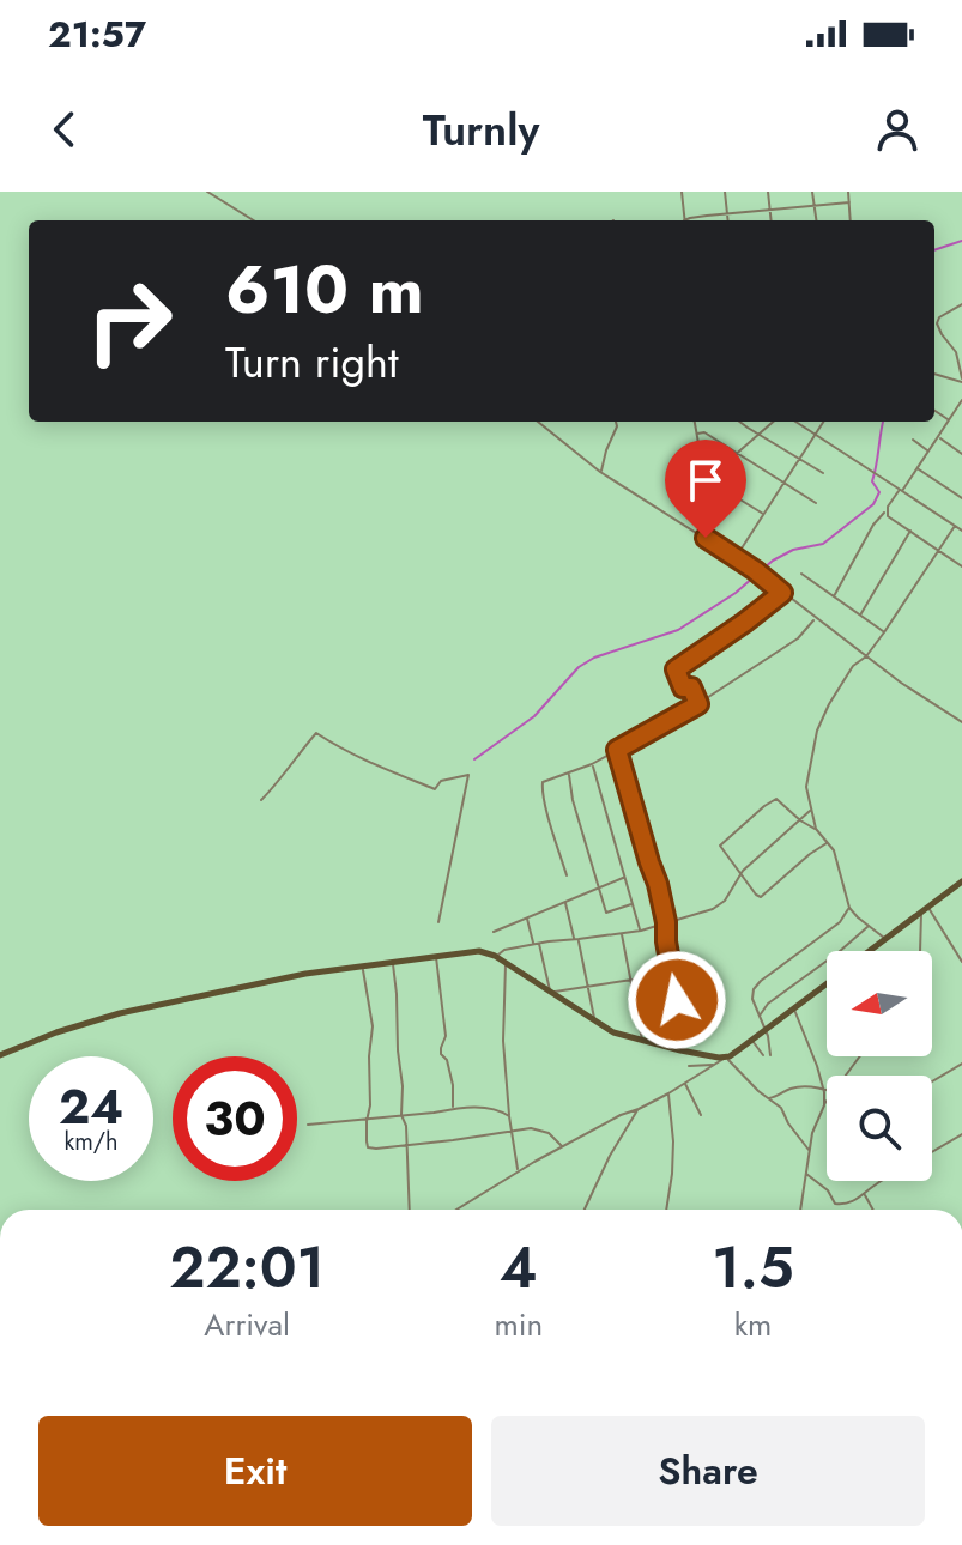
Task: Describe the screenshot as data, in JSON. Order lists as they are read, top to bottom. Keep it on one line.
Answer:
{"north":"left","page":{"status":"21:57","header":"Turnly","turn":["610 m","Turn right"],"speed":"24 km/h","limit":"30","eta":["22:01","Arrival","4","min","1.5","km"],"buttons":["Exit","Share"]}}
